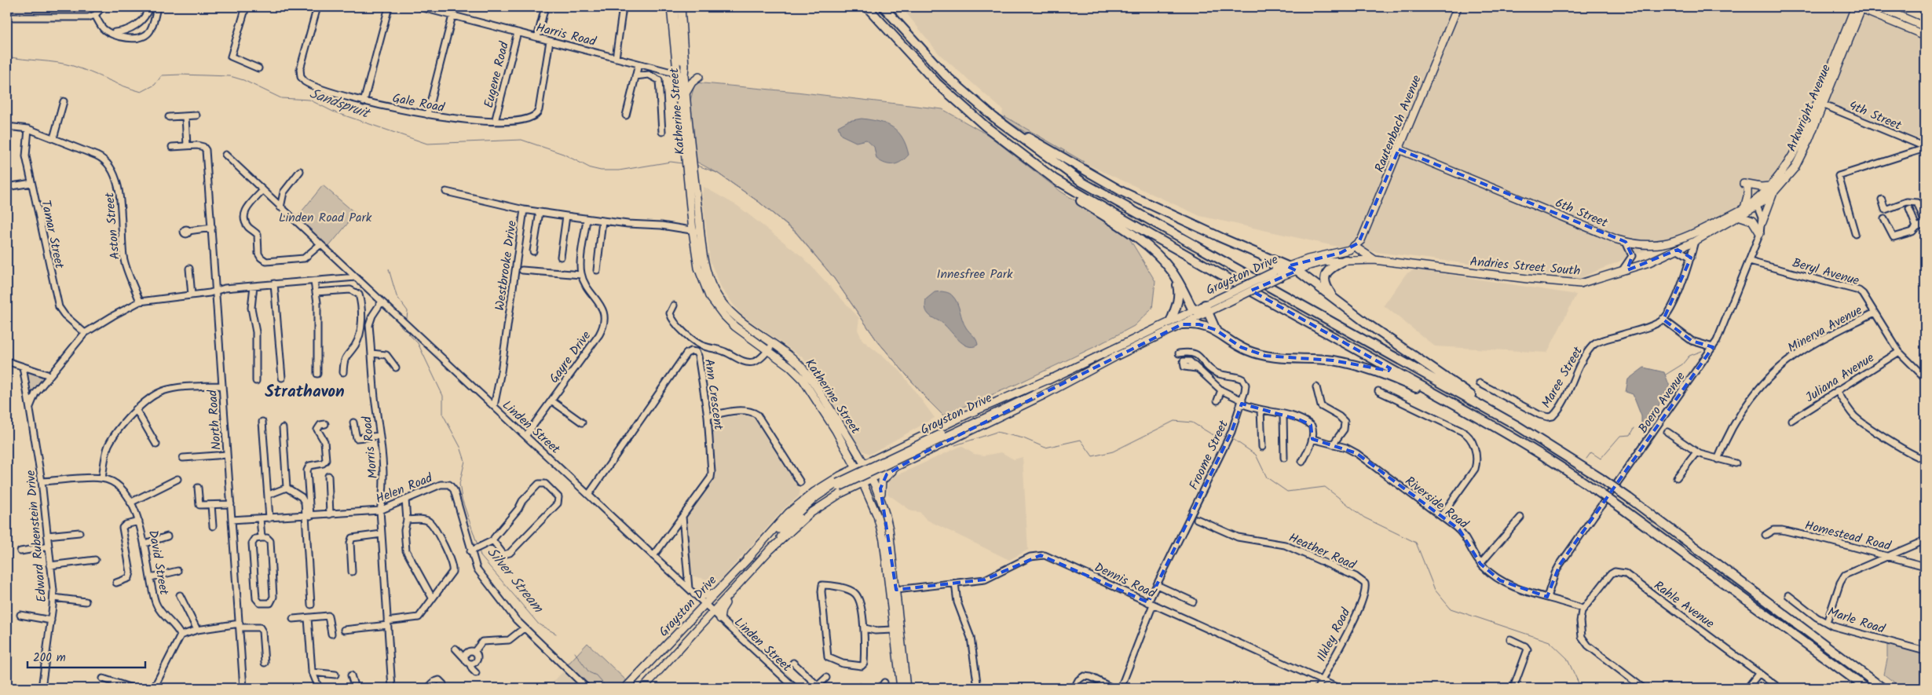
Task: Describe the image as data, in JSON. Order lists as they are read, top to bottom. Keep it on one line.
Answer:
{"streets":{"main road":["Arkwright Avenue","Katherine Street","Rautenbach Avenue","6th Street","Andries Street South","Grayston Drive"],"street":["Harris Road","Eugene Road","Gale Road","4th Street","Aston Street","Tamar Street","Westbrooke Drive","Beryl Avenue","Minerva Avenue","Gayre Drive","Maree Street","Juliana Avenue","Ann Crescent","Boero Avenue","North Road","Linden Street","Morris Road","Froome Street","Helen Road","Riverside Road","Homestead Road","Edward Rubenstein Drive","Heather Road","David Street","Dennis Road","Rahle Avenue","Marle Road","Ilkley Road"]},"crossings":[["Harris Road","Eugene Road"],["Harris Road","Gale Road"],["Harris Road","Katherine Street"],["Eugene Road","Gale Road"],["Arkwright Avenue","4th Street"],["Arkwright Avenue","6th Street"],["Arkwright Avenue","Andries Street South"],["Arkwright Avenue","Boero Avenue"],["Katherine Street","Westbrooke Drive"],["Katherine Street","Dennis Road"],["Rautenbach Avenue","6th Street"],["Rautenbach Avenue","Grayston Drive"],["6th Street","Andries Street South"],["6th Street","Boero Avenue"],["Aston Street","Tamar Street"],["Westbrooke Drive","Gayre Drive"],["Westbrooke Drive","Linden Street"],["Andries Street South","Grayston Drive"],["Andries Street South","Boero Avenue"],["Beryl Avenue","Minerva Avenue"],["Beryl Avenue","Juliana Avenue"],["Beryl Avenue","Boero Avenue"],["Grayston Drive","Linden Street"],["Gayre Drive","Linden Street"],["Ann Crescent","Linden Street"],["Boero Avenue","Riverside Road"],["North Road","Helen Road"],["Linden Street","Morris Road"],["Morris Road","Helen Road"],["Froome Street","Dennis Road"],["Riverside Road","Rahle Avenue"],["Edward Rubenstein Drive","David Street"],["Heather Road","Ilkley Road"],["Dennis Road","Ilkley Road"]],"districts":["Strathavon"],"water":["Sandspruit","Silver Stream"],"parks":["Linden Road Park","Innesfree Park"],"scale_bar":"200 m"}
